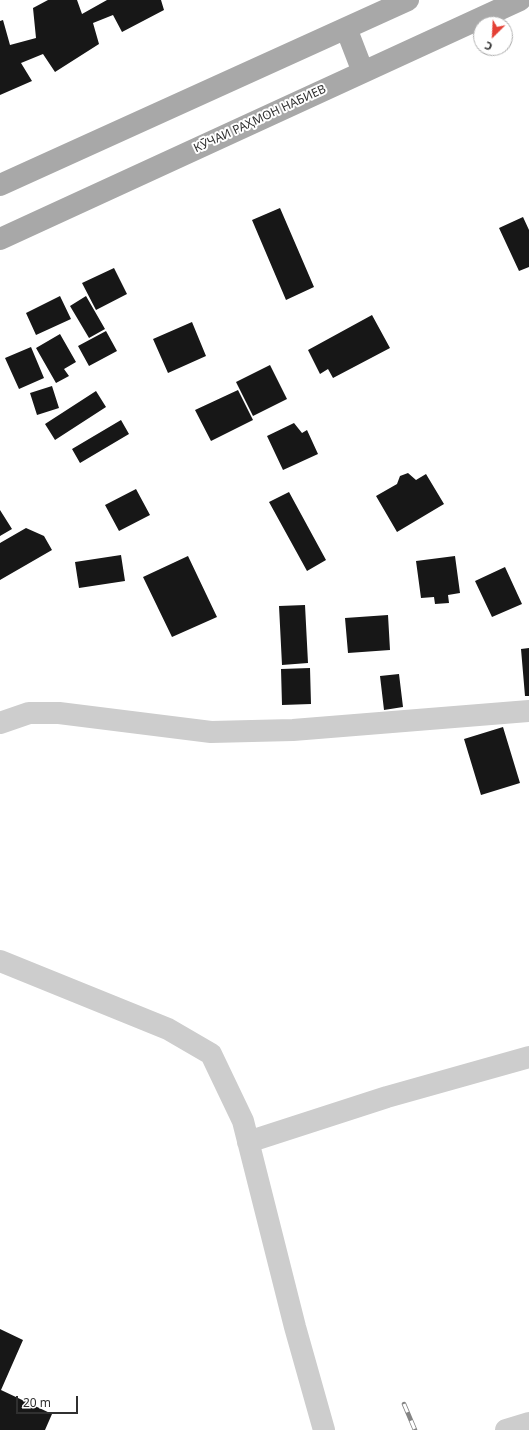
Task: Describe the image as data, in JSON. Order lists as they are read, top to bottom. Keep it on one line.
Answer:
{"streets":{"main road":["КӮЧАИ РАҲМОН НАБИЕВ"]},"scale_bar":"20 m","north":"bottom left"}
